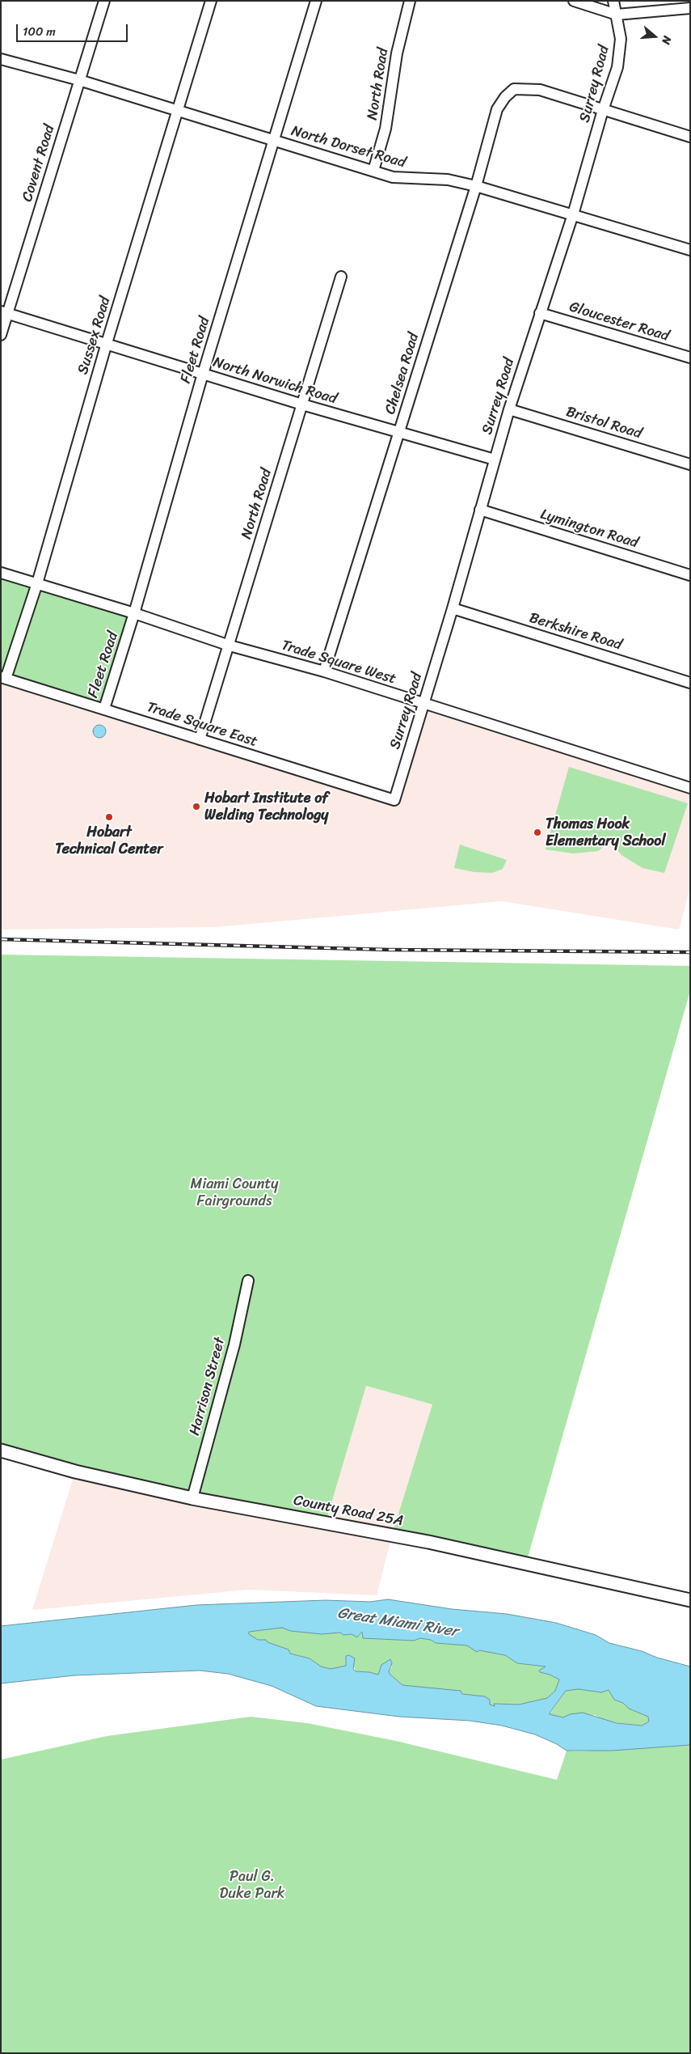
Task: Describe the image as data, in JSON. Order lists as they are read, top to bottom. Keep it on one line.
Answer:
{"streets":{"main road":["County Road 25A"],"street":["North Road","Surrey Road","North Dorset Road","Covent Road","Gloucester Road","Sussex Road","Fleet Road","Chelsea Road","North Norwich Road","Bristol Road","Lymington Road","Berkshire Road","Trade Square West","Trade Square East","Harrison Street"]},"crossings":[["North Road","North Dorset Road"],["North Road","North Norwich Road"],["North Road","Trade Square West"],["North Road","Trade Square East"],["Surrey Road","North Dorset Road"],["Surrey Road","Gloucester Road"],["Surrey Road","Chelsea Road"],["Surrey Road","North Norwich Road"],["Surrey Road","Bristol Road"],["Surrey Road","Lymington Road"],["Surrey Road","Berkshire Road"],["Surrey Road","Trade Square West"],["Surrey Road","Trade Square East"],["North Dorset Road","Covent Road"],["North Dorset Road","Sussex Road"],["North Dorset Road","Fleet Road"],["North Dorset Road","Chelsea Road"],["Covent Road","North Norwich Road"],["Sussex Road","North Norwich Road"],["Sussex Road","Trade Square West"],["Sussex Road","Trade Square East"],["Fleet Road","North Norwich Road"],["Fleet Road","Trade Square West"],["Fleet Road","Trade Square East"],["Chelsea Road","North Norwich Road"],["Chelsea Road","Trade Square West"],["Harrison Street","County Road 25A"]],"water":["Great Miami River"],"parks":["Miami County Fairgrounds","Paul G. Duke Park"],"places":["Hobart Institute of Welding Technology","Hobart Technical Center","Thomas Hook Elementary School"],"scale_bar":"100 m","north":"right"}
